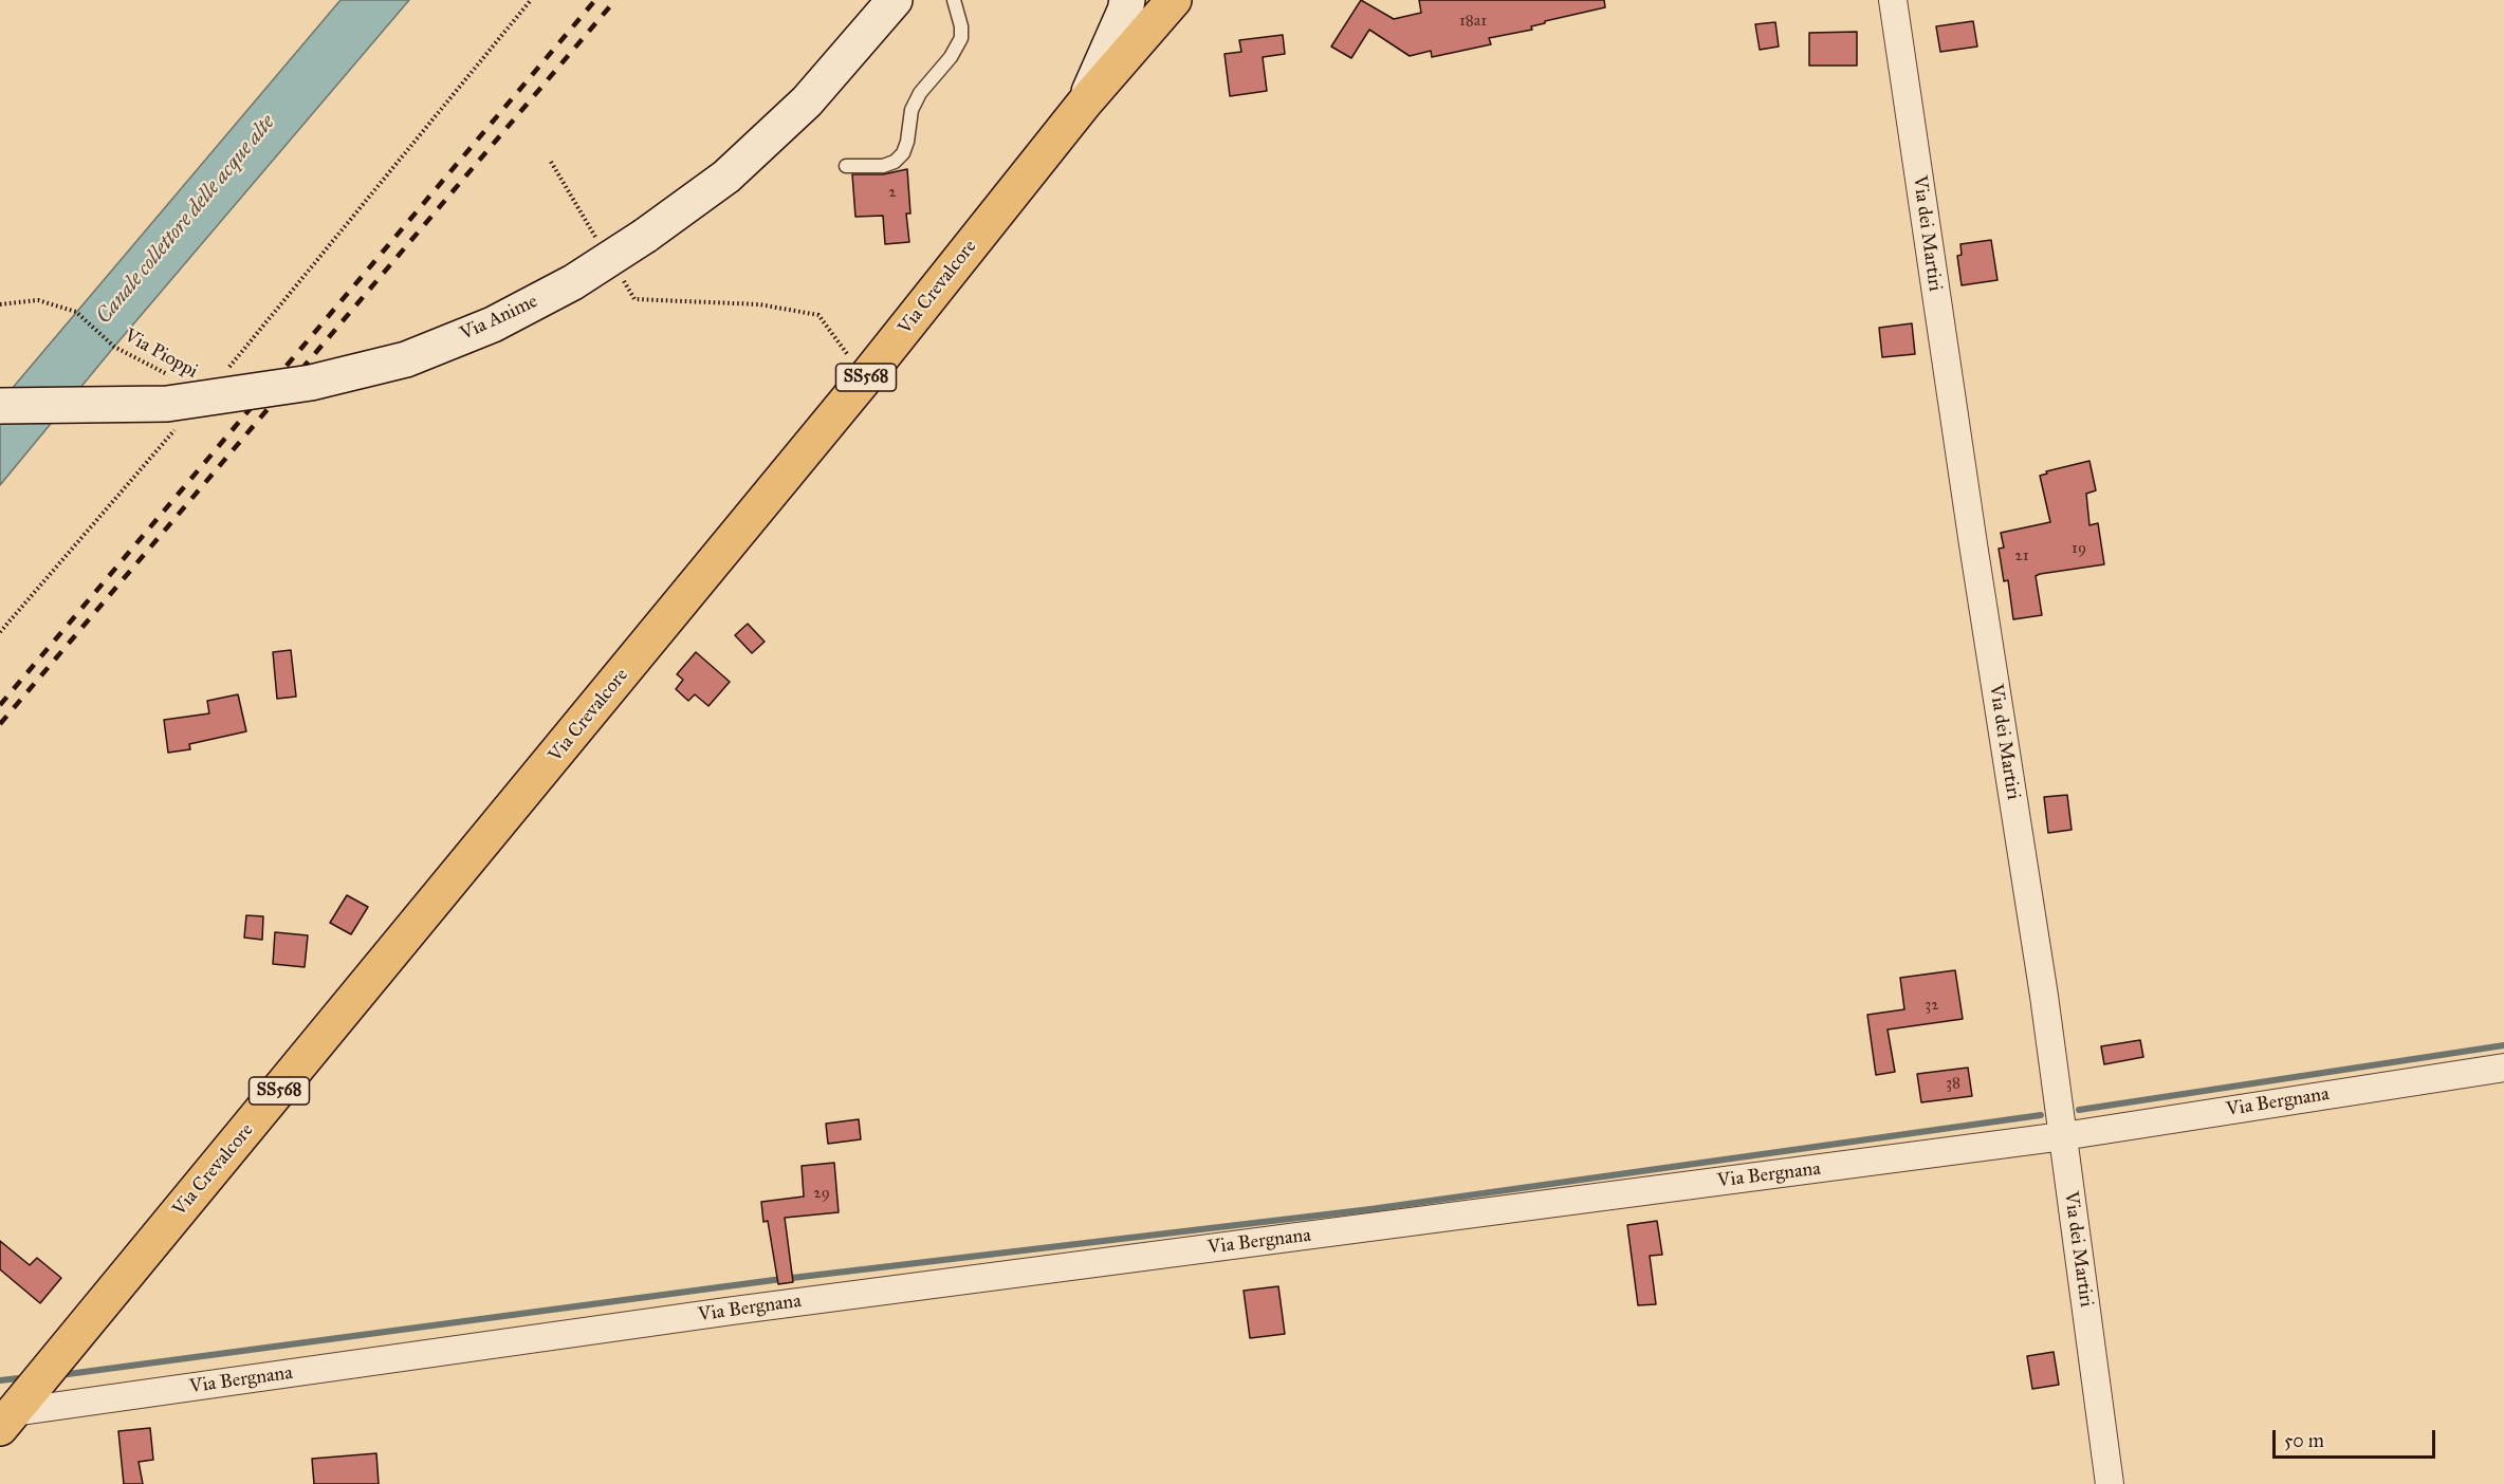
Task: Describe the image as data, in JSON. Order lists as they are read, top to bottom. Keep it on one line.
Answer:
{"streets":{"main road":["Via Crevalcore","SS568"],"street":["Via dei Martiri","Via Anime","Via Bergnana"],"path":["Via Pioppi"]},"crossings":[["Via dei Martiri","Via Bergnana"],["Via Crevalcore","Via Bergnana"]],"water":["Canale collettore delle acque alte"],"house_numbers":["18a1","2","19","21","32","38","29"],"scale_bar":"50 m"}
